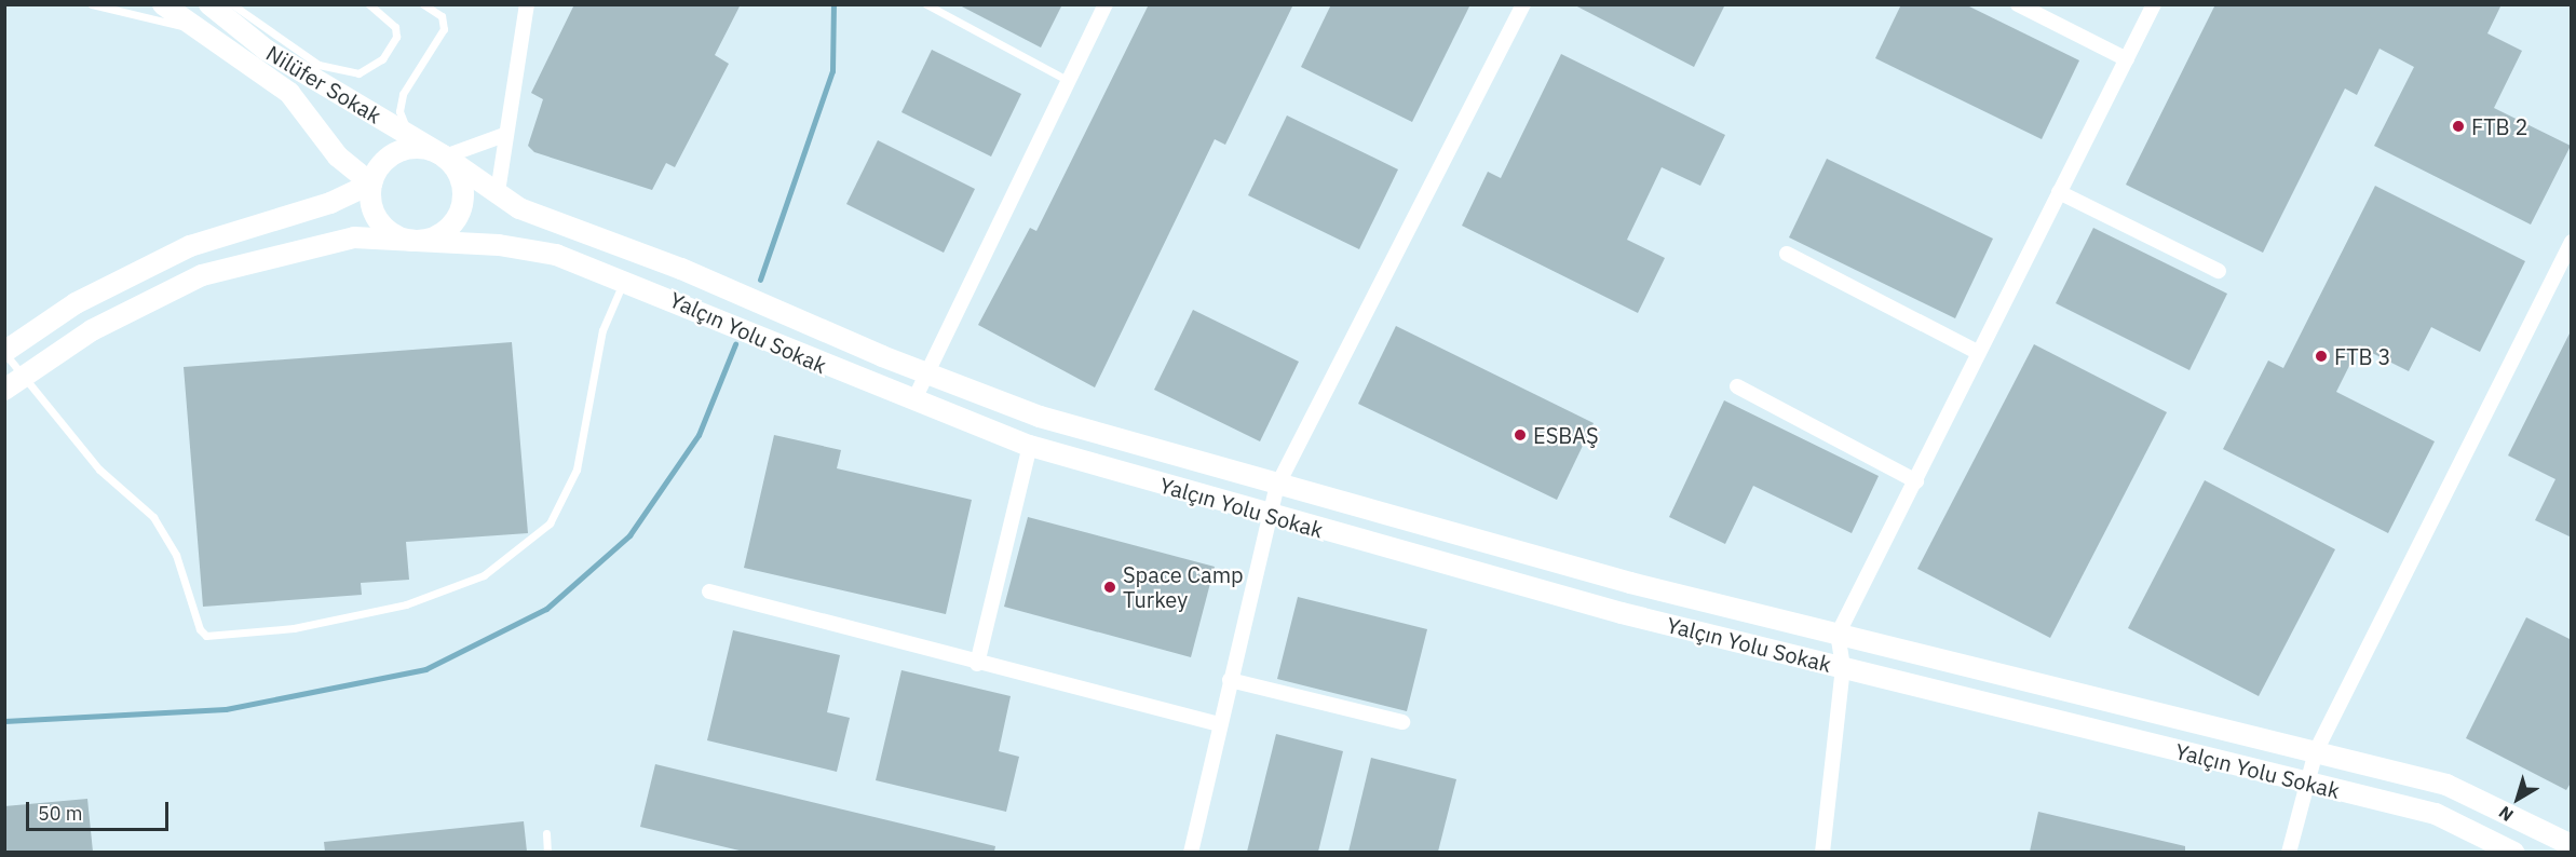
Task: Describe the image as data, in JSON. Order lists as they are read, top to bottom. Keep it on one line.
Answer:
{"streets":{"street":["Nilüfer Sokak","Yalçın Yolu Sokak"]},"crossings":[["Nilüfer Sokak","Yalçın Yolu Sokak"]],"places":["FTB 2","FTB 3","ESBAŞ","Space Camp Turkey"],"scale_bar":"50 m","north":"bottom left"}
